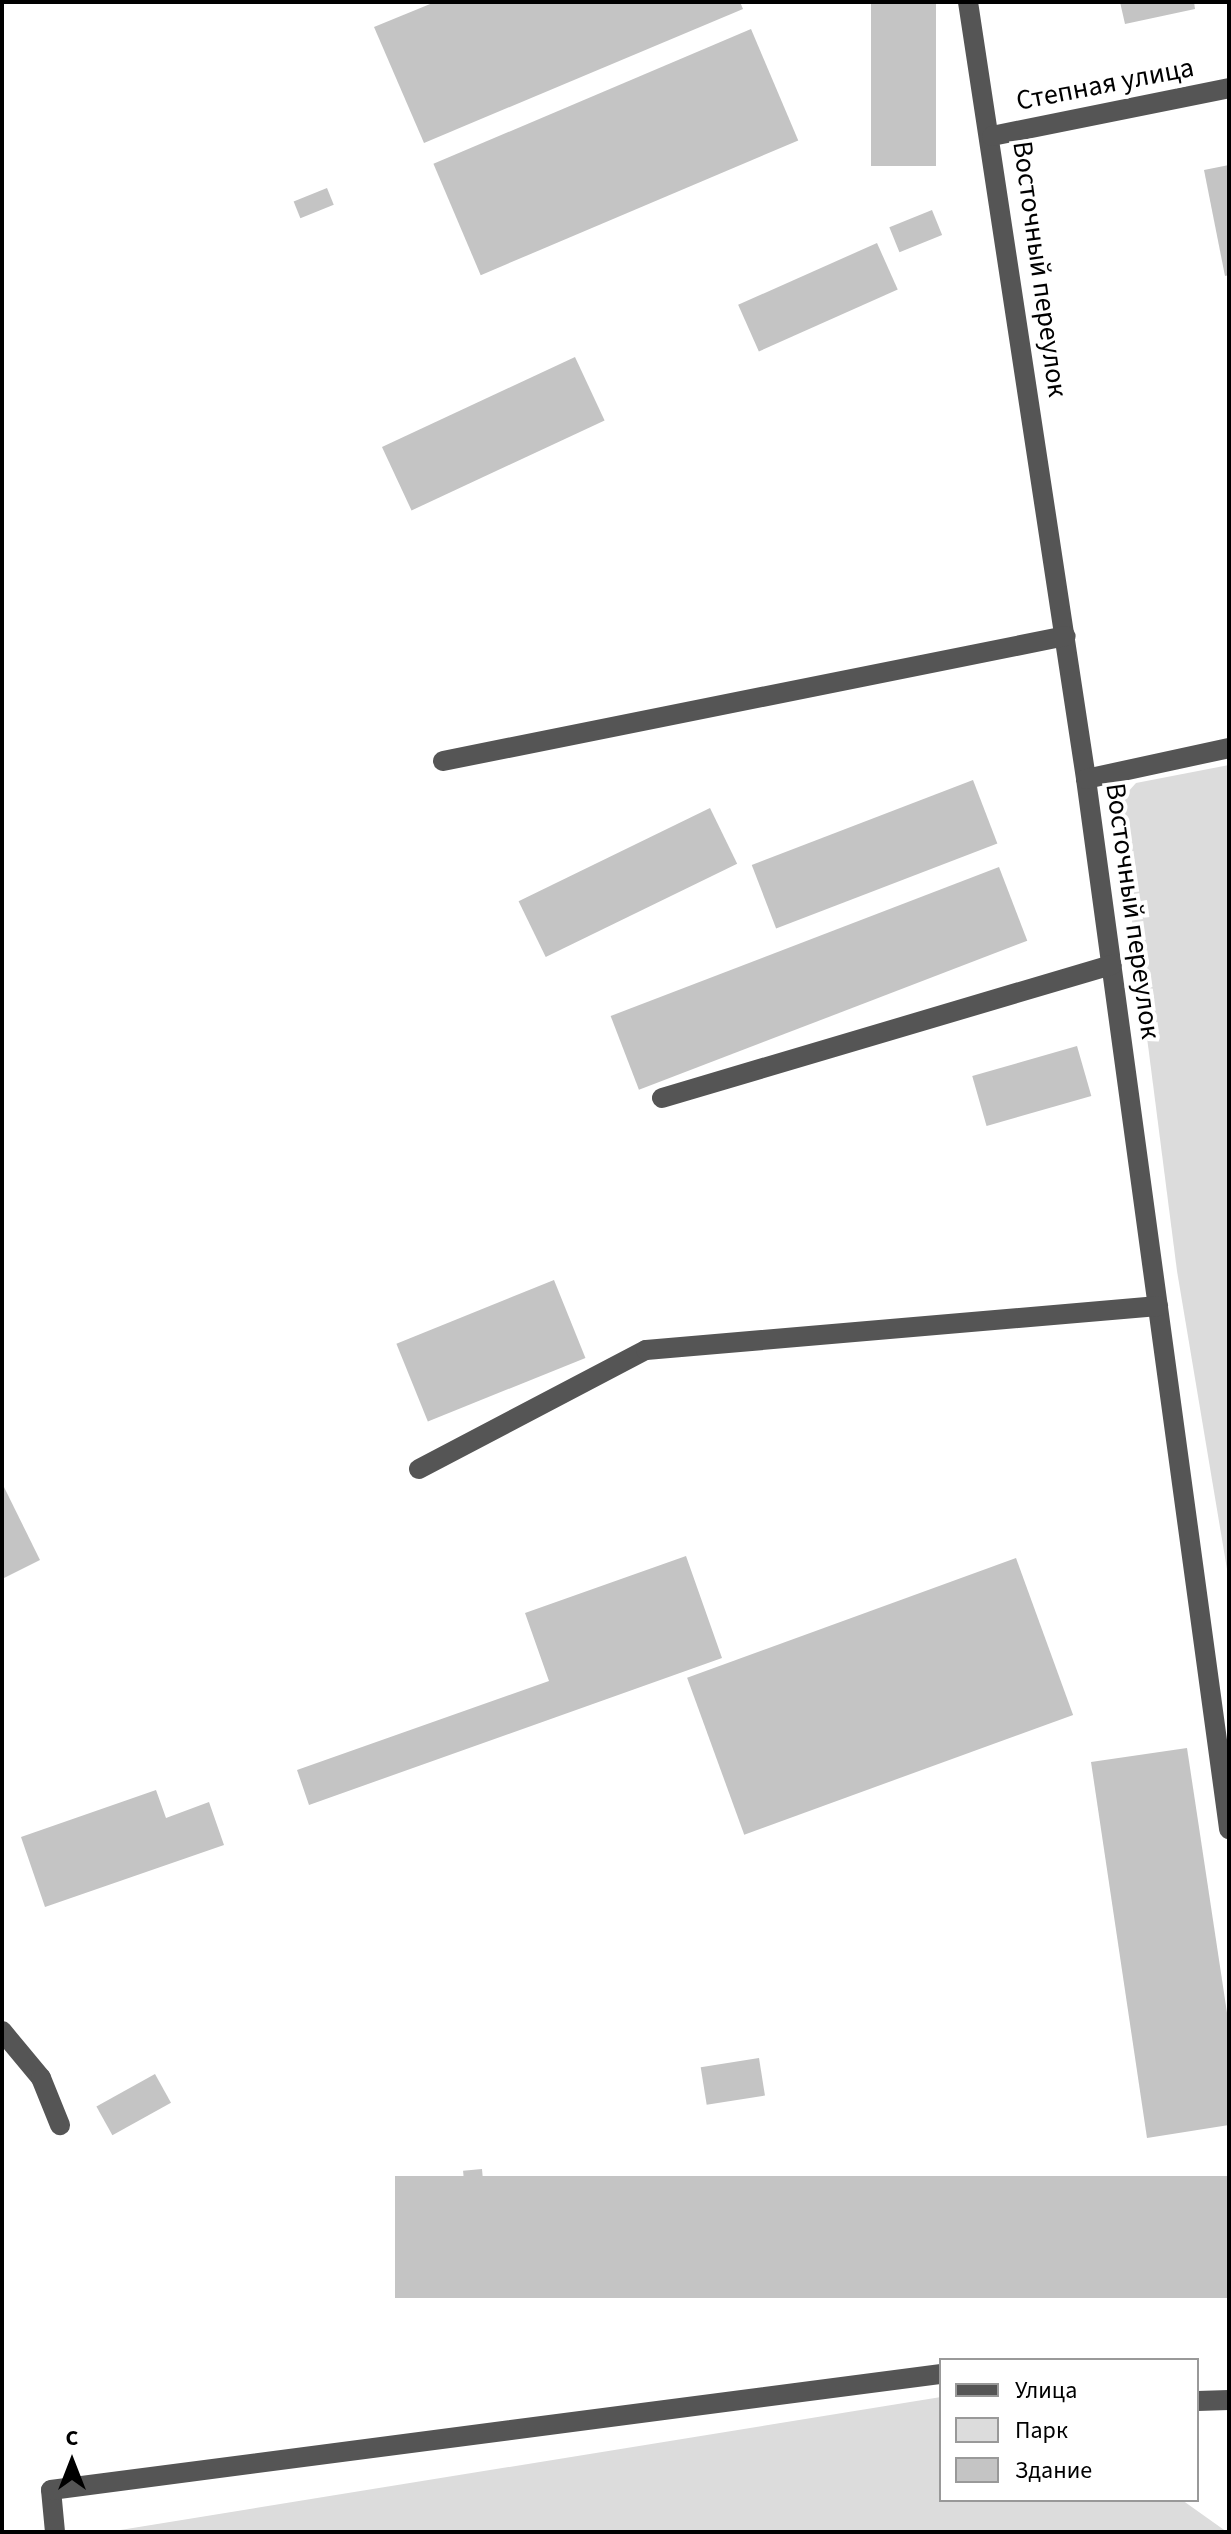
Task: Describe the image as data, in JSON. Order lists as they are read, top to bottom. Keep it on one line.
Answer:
{"streets":{"street":["Степная улица","Восточный переулок"]},"crossings":[["Степная улица","Восточный переулок"]],"legend":["Улица","Парк","Здание"],"north":"top"}
